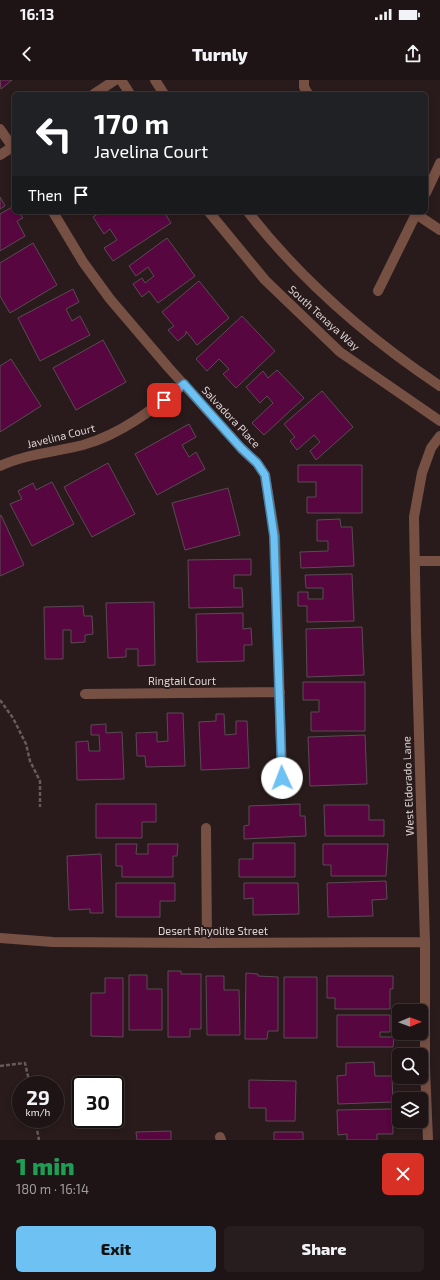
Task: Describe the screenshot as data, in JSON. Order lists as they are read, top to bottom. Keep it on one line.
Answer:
{"streets":{"street":["South Tenaya Way","Salvadora Place","Javelina Court","Ringtail Court","West Eldorado Lane","Desert Rhyolite Street"]},"crossings":[["Salvadora Place","Javelina Court"],["Salvadora Place","Ringtail Court"],["West Eldorado Lane","Desert Rhyolite Street"]],"north":"right","page":{"status":"16:13","header":"Turnly","turn":["170 m","Javelina Court"],"then":"Then","speed":"29 km/h","limit":"30","heading":["1 min","180 m · 16:14"],"buttons":["Exit","Share"]}}
